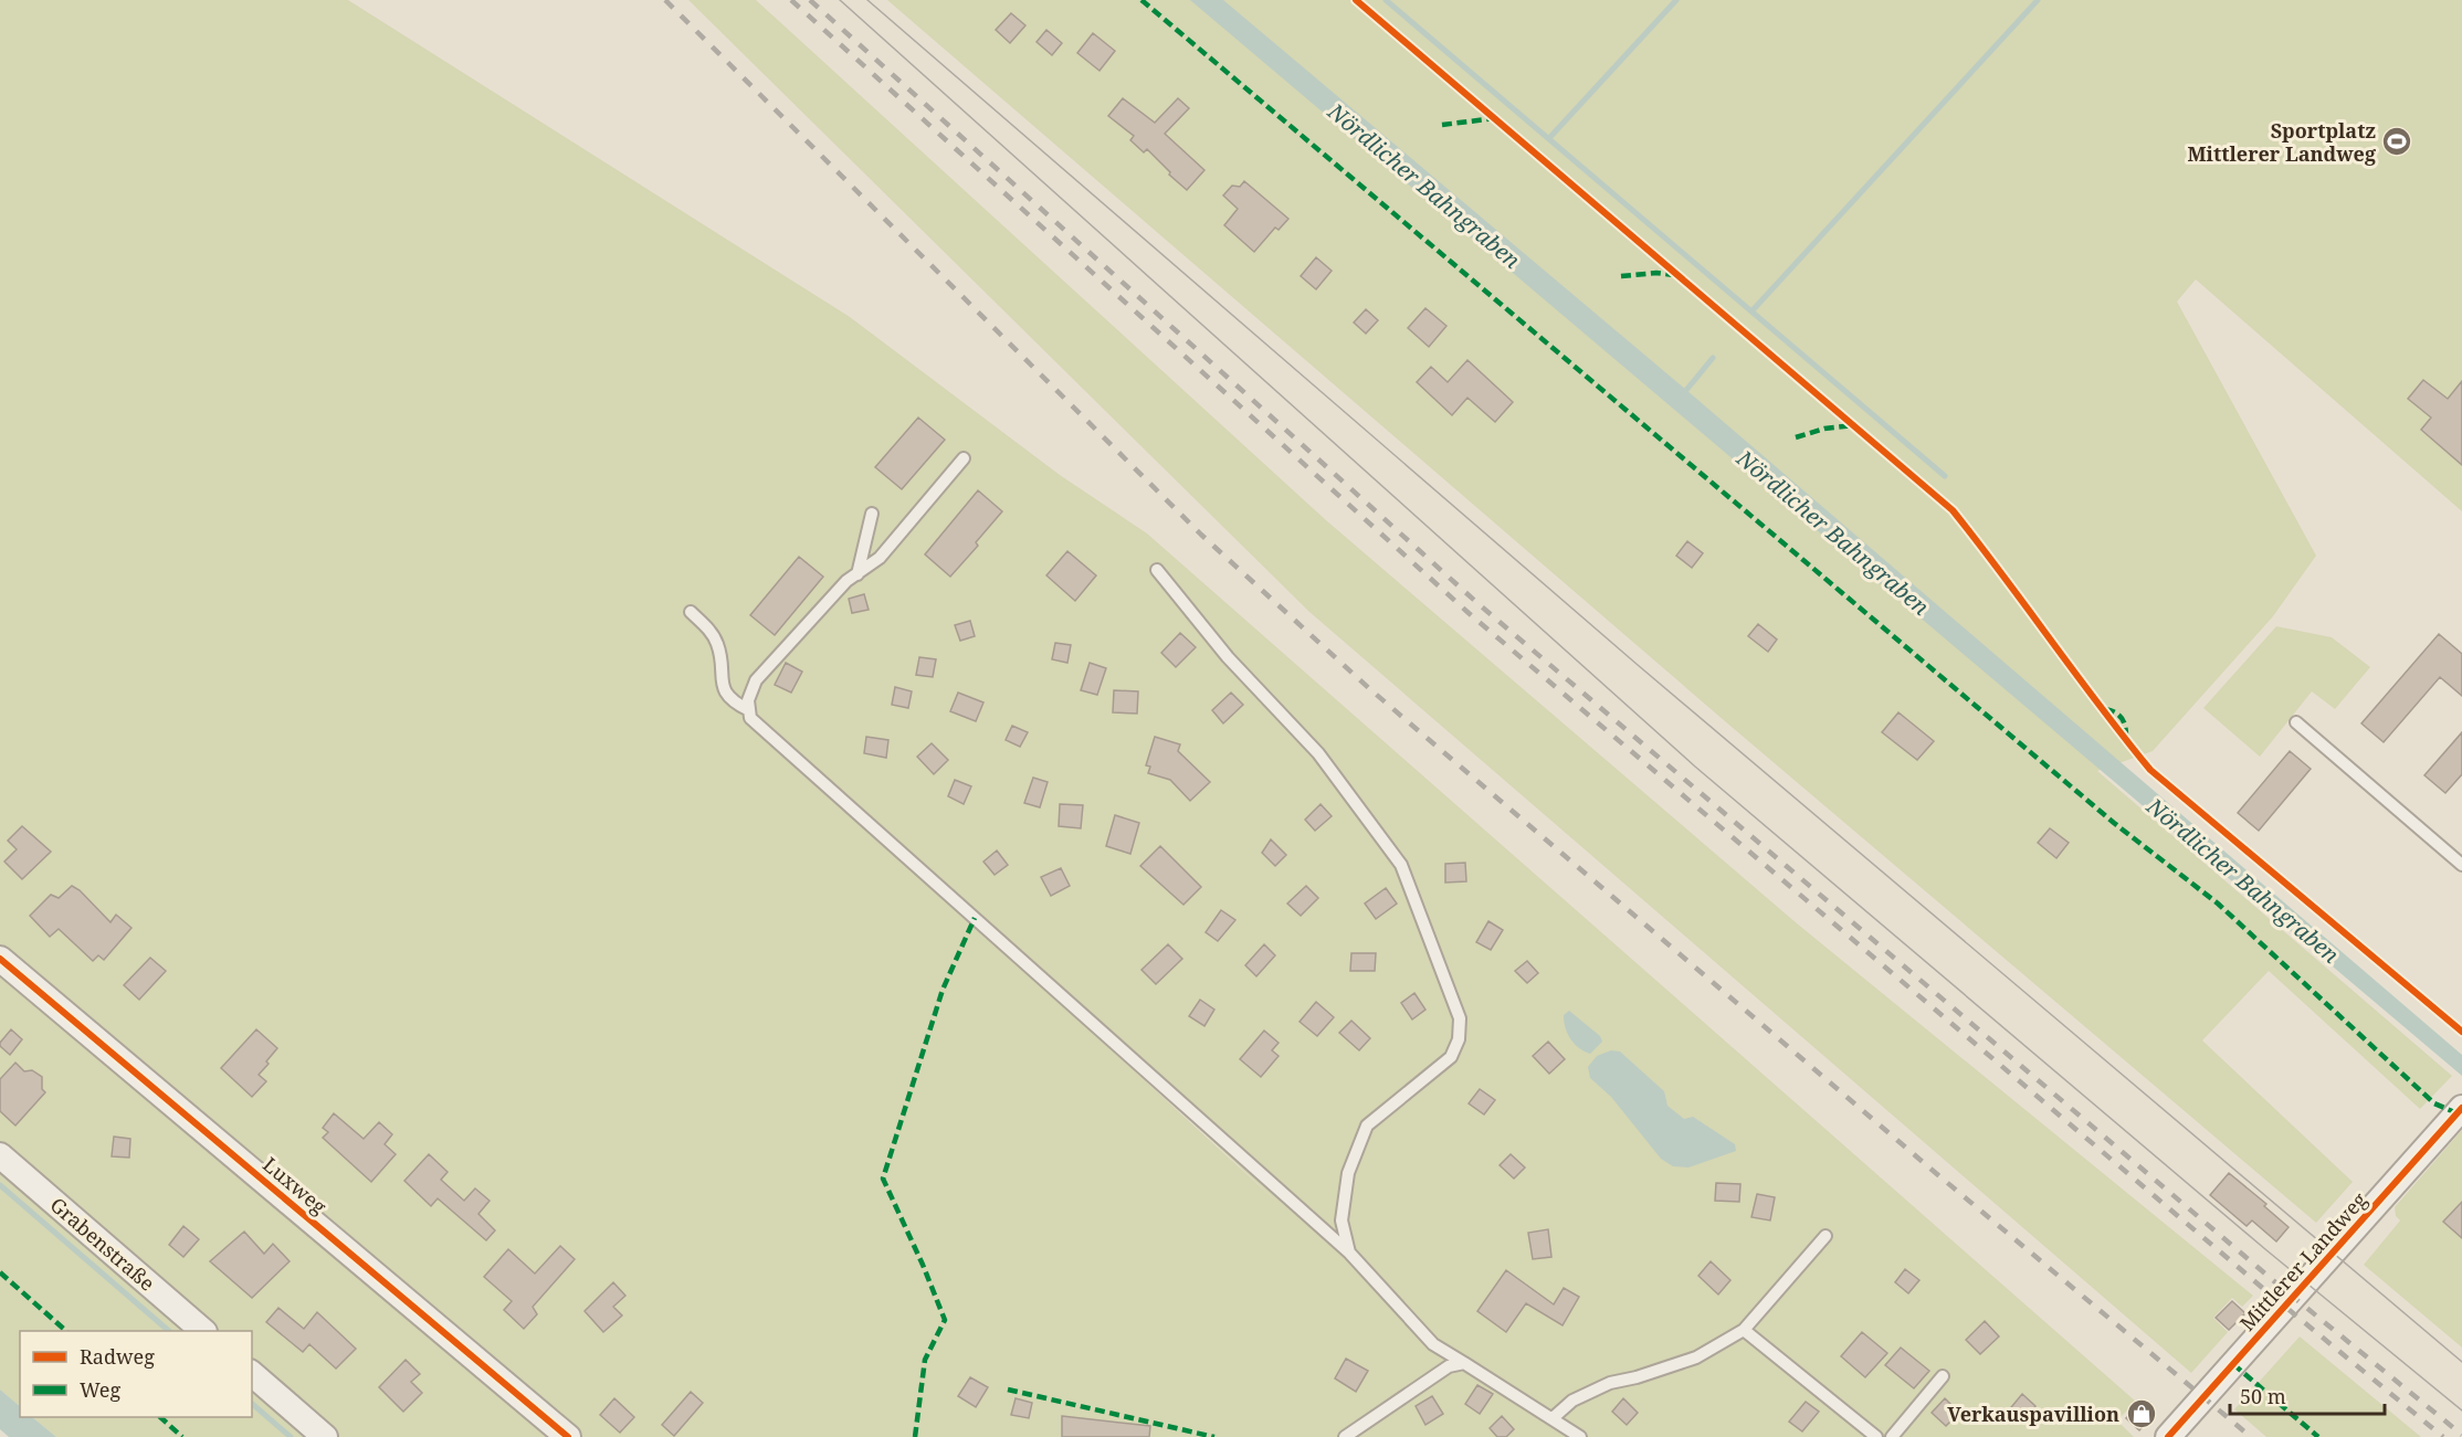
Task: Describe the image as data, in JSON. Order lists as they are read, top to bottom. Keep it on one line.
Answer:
{"streets":{"street":["Luxweg","Grabenstraße","Mittlerer Landweg"]},"water":["Nördlicher Bahngraben"],"places":{"sports":["Sportplatz Mittlerer Landweg"],"shop":["Verkauspavillion"]},"legend":["Radweg","Weg"],"scale_bar":"50 m"}
